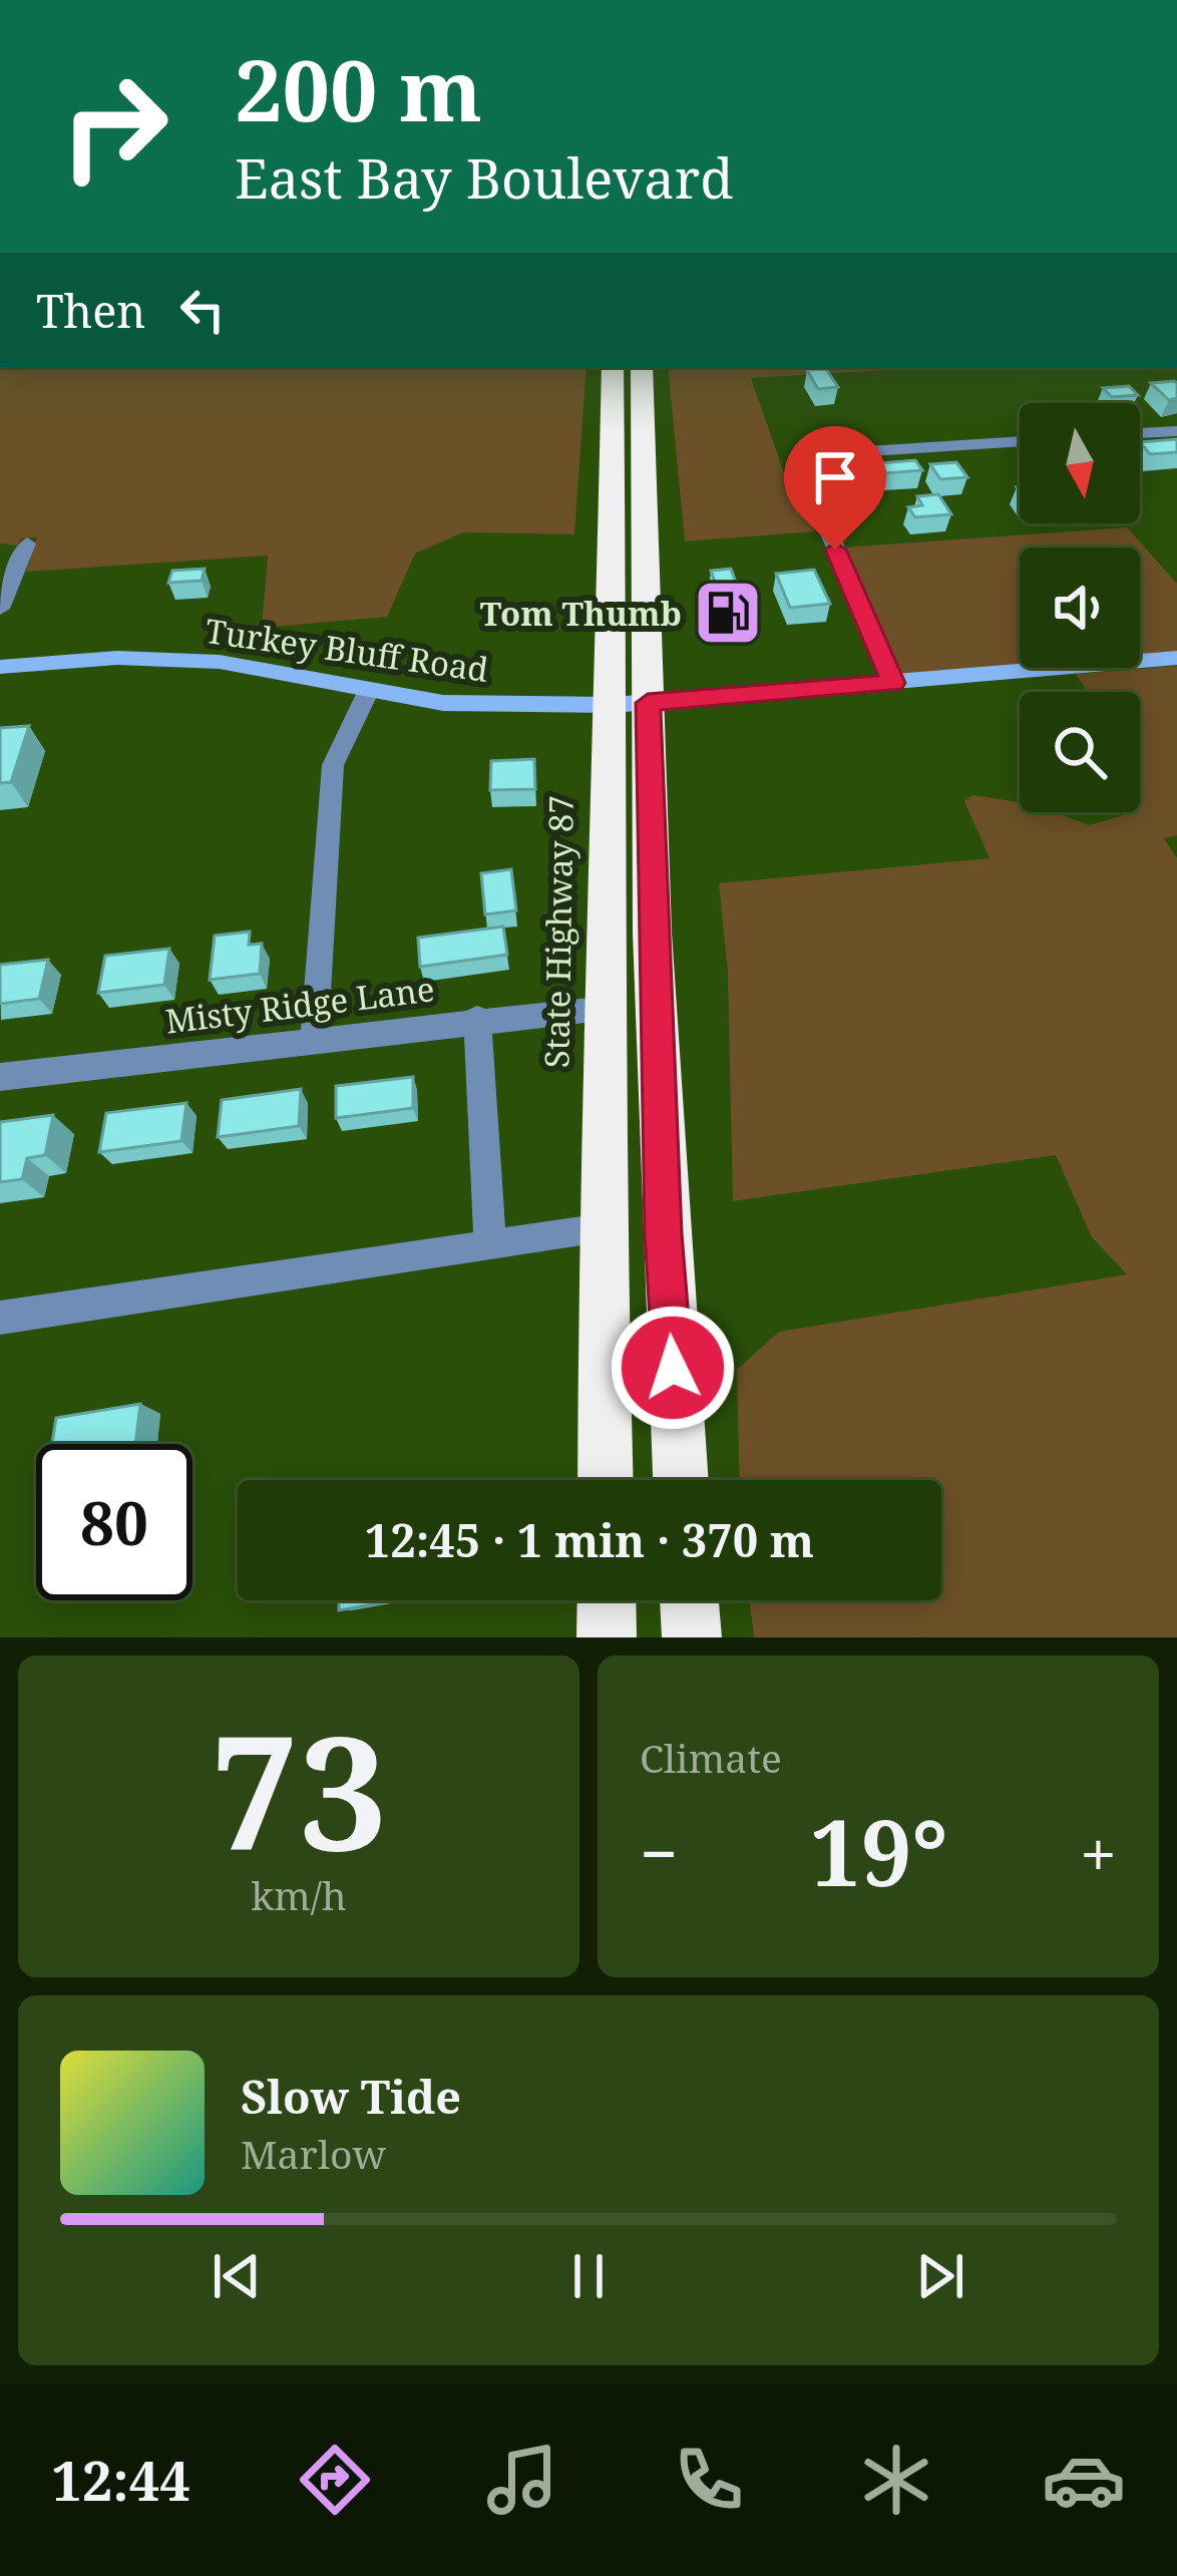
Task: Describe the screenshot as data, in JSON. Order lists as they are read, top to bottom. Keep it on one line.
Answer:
{"streets":{"highway":["State Highway 87"],"street":["Turkey Bluff Road","Misty Ridge Lane"]},"crossings":[["Turkey Bluff Road","State Highway 87"],["State Highway 87","Misty Ridge Lane"]],"places":{"fuel station":["Tom Thumb"]},"north":"bottom","page":{"turn":["200 m","East Bay Boulevard"],"then":"Then","limit":"80","trip":"12:45 · 1 min · 370 m","tile":[["73","km/h"],"Climate"],"heat":["−","19°","+"],"song":["Slow Tide","Marlow"],"tabs":"12:44"}}
